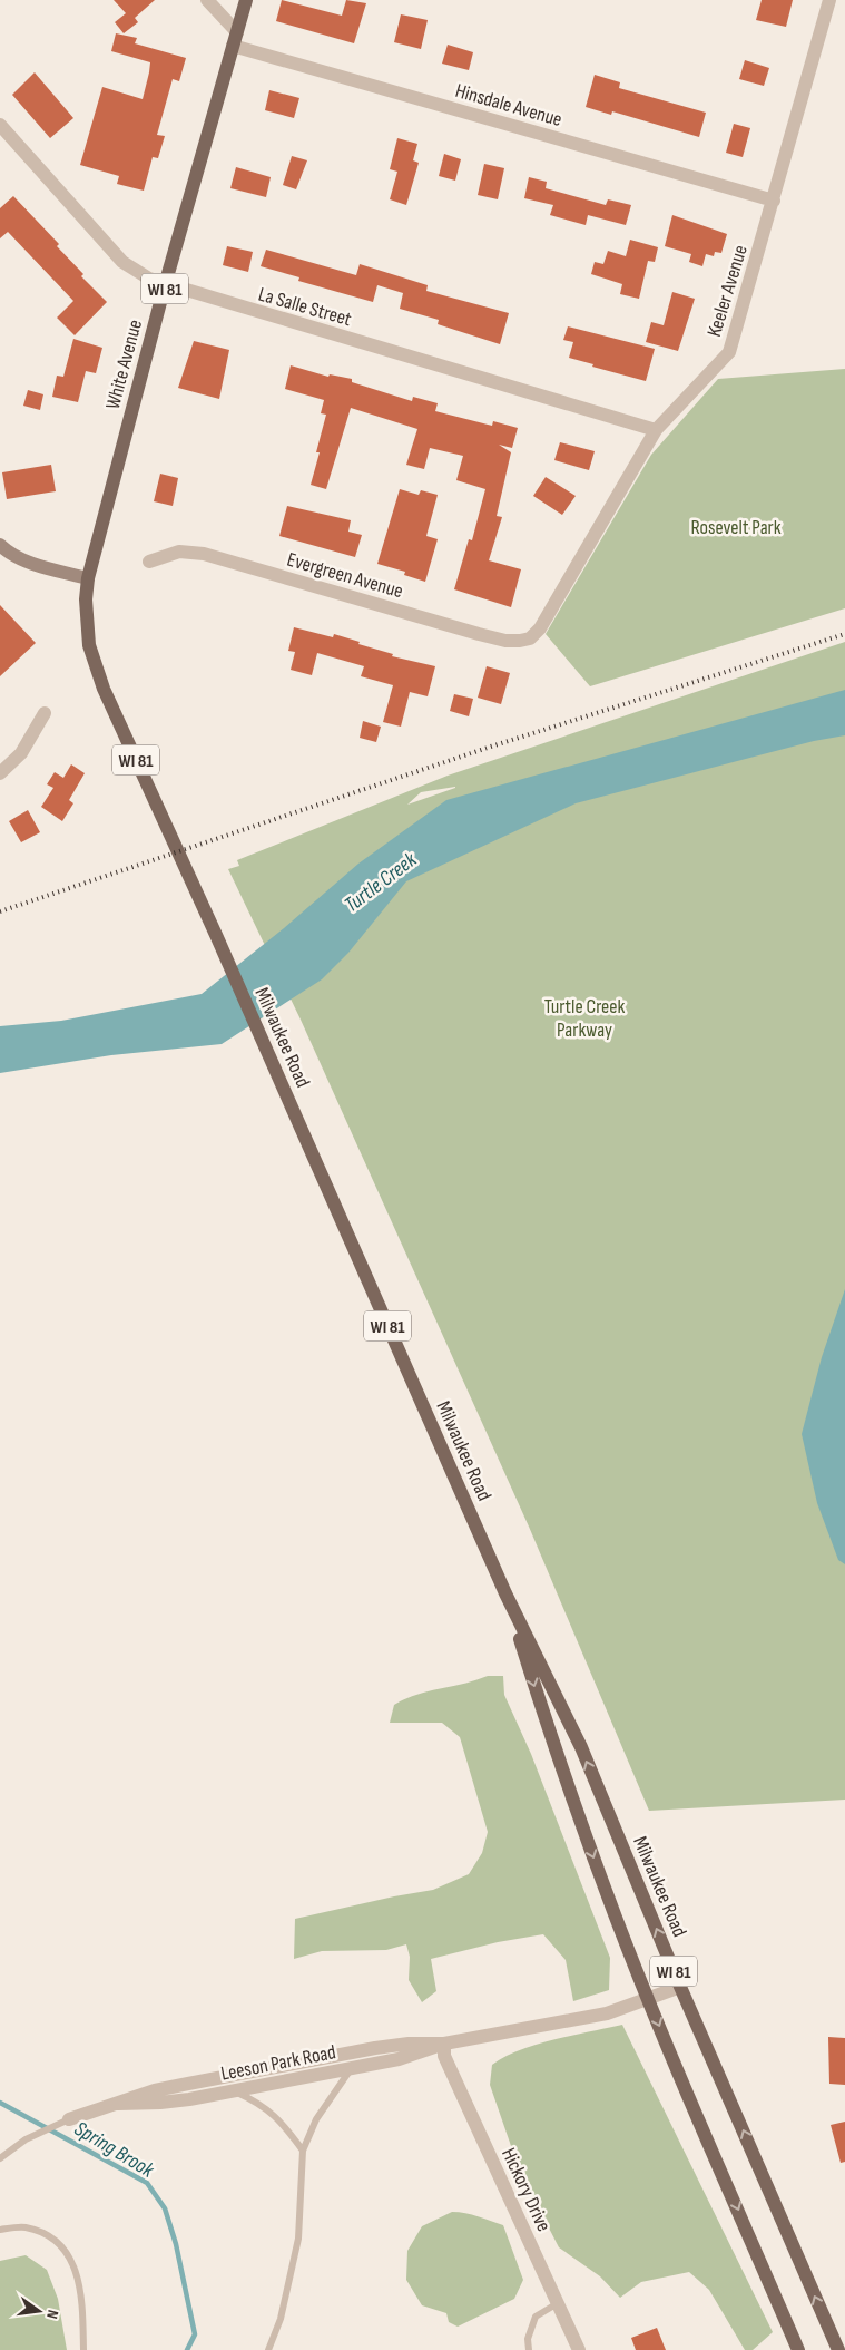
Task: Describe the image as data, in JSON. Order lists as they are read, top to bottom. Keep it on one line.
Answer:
{"streets":{"main road":["WI 81","White Avenue","Milwaukee Road"],"street":["Hinsdale Avenue","Keeler Avenue","La Salle Street","Evergreen Avenue","Leeson Park Road","Hickory Drive"]},"crossings":[["Hinsdale Avenue","Keeler Avenue"],["Hinsdale Avenue","White Avenue"],["Keeler Avenue","La Salle Street"],["Keeler Avenue","Evergreen Avenue"],["La Salle Street","White Avenue"],["White Avenue","Milwaukee Road"],["Milwaukee Road","Leeson Park Road"],["Leeson Park Road","Hickory Drive"]],"water":["Turtle Creek","Spring Brook"],"parks":["Rosevelt Park","Turtle Creek Parkway"],"north":"right"}
